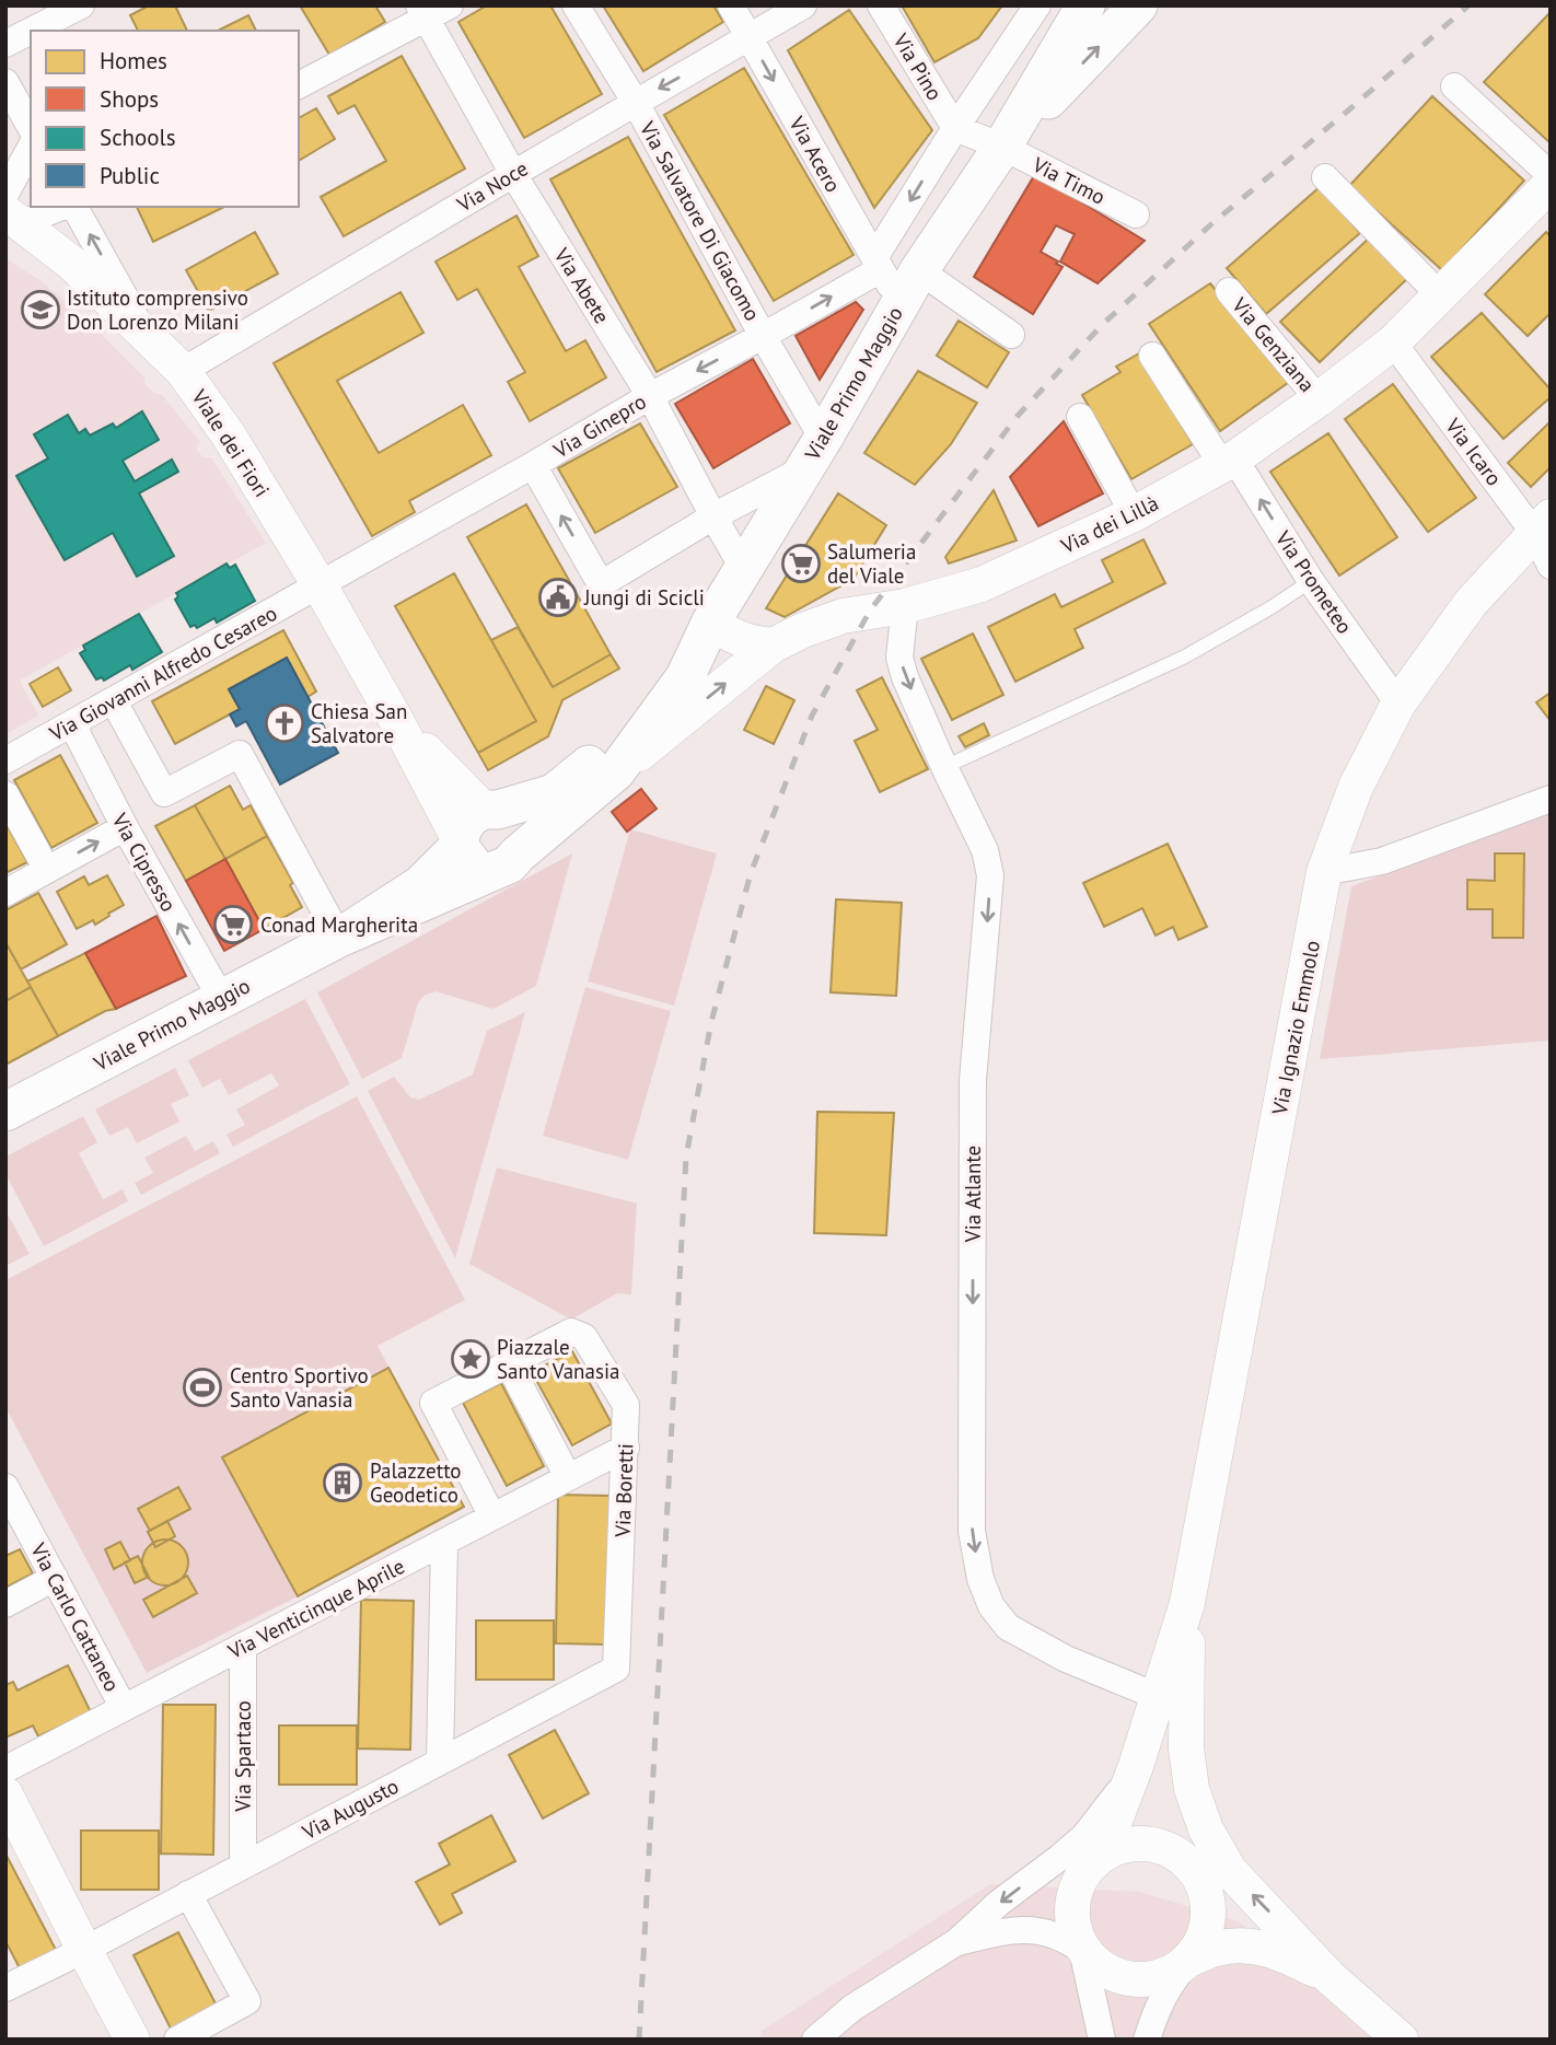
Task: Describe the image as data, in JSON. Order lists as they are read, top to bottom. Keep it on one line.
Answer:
{"streets":{"main road":["Viale Primo Maggio"],"street":["Via Pino","Via Acero","Via Timo","Via Noce","Via Salvatore Di Giacomo","Via Abete","Via Genziana","Via Ginepro","Viale dei Fiori","Via Icaro","Via dei Lillà","Via Prometeo","Via Giovanni Alfredo Cesareo","Via Cipresso","Via Ignazio Emmolo","Via Atlante","Via Boretti","Via Venticinque Aprile","Via Carlo Cattaneo","Via Spartaco","Via Augusto"]},"crossings":[["Via Pino","Via Timo"],["Via Acero","Via Noce"],["Via Acero","Viale Primo Maggio"],["Via Acero","Via Ginepro"],["Via Timo","Viale Primo Maggio"],["Via Noce","Via Salvatore Di Giacomo"],["Via Noce","Via Abete"],["Via Noce","Viale dei Fiori"],["Via Salvatore Di Giacomo","Viale Primo Maggio"],["Via Salvatore Di Giacomo","Via Ginepro"],["Via Abete","Viale Primo Maggio"],["Via Abete","Via Ginepro"],["Via Genziana","Via dei Lillà"],["Viale Primo Maggio","Via Cipresso"],["Via Ginepro","Viale dei Fiori"],["Via Ginepro","Via Giovanni Alfredo Cesareo"],["Viale dei Fiori","Via Giovanni Alfredo Cesareo"],["Via Icaro","Via dei Lillà"],["Via Icaro","Via Ignazio Emmolo"],["Via dei Lillà","Via Prometeo"],["Via dei Lillà","Via Atlante"],["Via Prometeo","Via Ignazio Emmolo"],["Via Giovanni Alfredo Cesareo","Via Cipresso"],["Via Boretti","Via Venticinque Aprile"],["Via Boretti","Via Augusto"],["Via Venticinque Aprile","Via Carlo Cattaneo"],["Via Venticinque Aprile","Via Spartaco"],["Via Spartaco","Via Augusto"]],"one_way":["Via Acero","Via Cipresso","Via Atlante"],"places":{"school or university":["Istituto comprensivo Don Lorenzo Milani"],"supermarket":["Salumeria del Viale","Conad Margherita"],"public building":["Jungi di Scicli"],"church":["Chiesa San Salvatore"],"place":["Piazzale Santo Vanasia"],"sports":["Centro Sportivo Santo Vanasia"],"building":["Palazzetto Geodetico"]},"legend":["Homes","Shops","Schools","Public"]}
